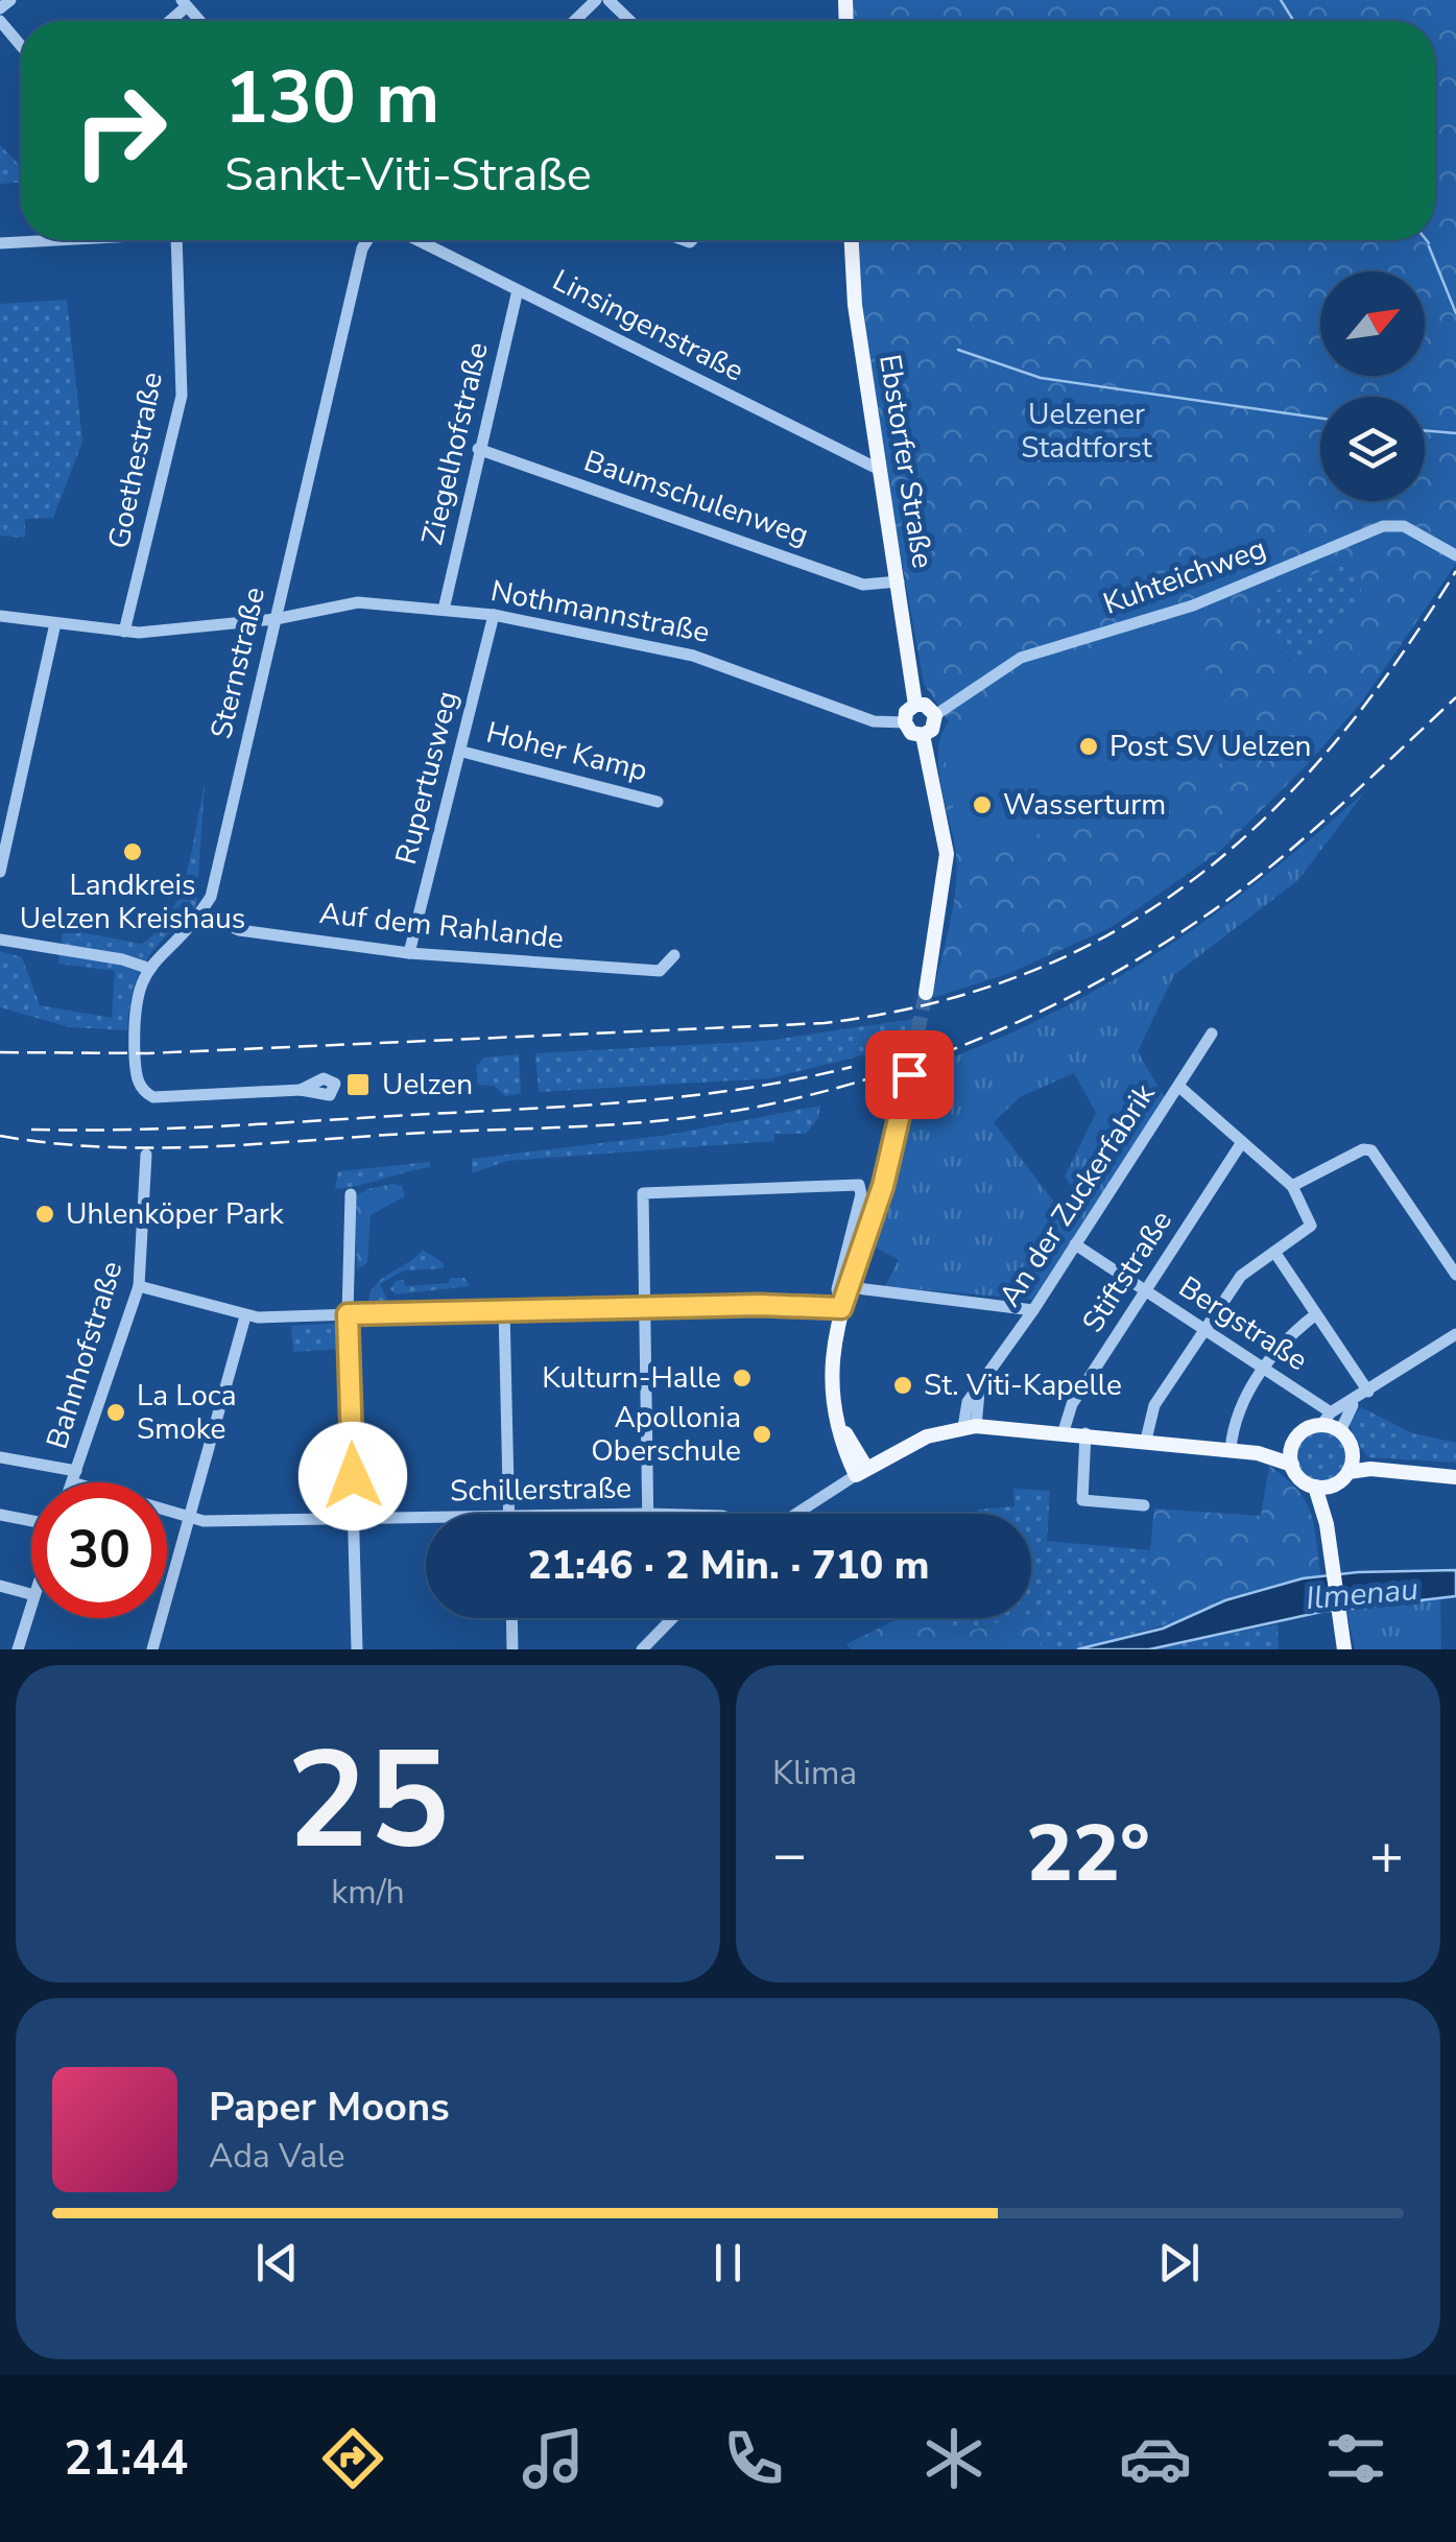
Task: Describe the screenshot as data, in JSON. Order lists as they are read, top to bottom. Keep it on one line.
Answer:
{"streets":{"main road":["Ebstorfer Straße"],"street":["Linsingenstraße","Ziegelhofstraße","Goethestraße","Baumschulenweg","Kuhteichweg","Nothmannstraße","Sternstraße","Hoher Kamp","Rupertusweg","Auf dem Rahlande","An der Zuckerfabrik","Stiftstraße","Bergstraße","Bahnhofstraße","Schillerstraße"]},"crossings":[["Linsingenstraße","Ziegelhofstraße"],["Linsingenstraße","Ebstorfer Straße"],["Ziegelhofstraße","Baumschulenweg"],["Ziegelhofstraße","Nothmannstraße"],["Goethestraße","Nothmannstraße"],["Ebstorfer Straße","Baumschulenweg"],["Ebstorfer Straße","Kuhteichweg"],["Ebstorfer Straße","Nothmannstraße"],["Kuhteichweg","Nothmannstraße"],["Nothmannstraße","Sternstraße"],["Nothmannstraße","Rupertusweg"],["Sternstraße","Auf dem Rahlande"],["Hoher Kamp","Rupertusweg"],["Rupertusweg","Auf dem Rahlande"],["An der Zuckerfabrik","Bergstraße"],["Stiftstraße","Bergstraße"],["Bahnhofstraße","Schillerstraße"]],"water":["Ilmenau"],"parks":["Uelzener Stadtforst"],"places":{"other":["Post SV Uelzen","Wasserturm","Landkreis Uelzen Kreishaus","Uhlenköper Park","Kulturn-Halle","St. Viti-Kapelle","La Loca Smoke","Apollonia Oberschule"],"transit":["Uelzen"]},"north":"top right","page":{"turn":["130 m","Sankt-Viti-Straße"],"limit":"30","trip":"21:46 · 2 Min. · 710 m","tile":[["25","km/h"],"Klima"],"heat":["−","22°","+"],"song":["Paper Moons","Ada Vale"],"tabs":"21:44"}}
